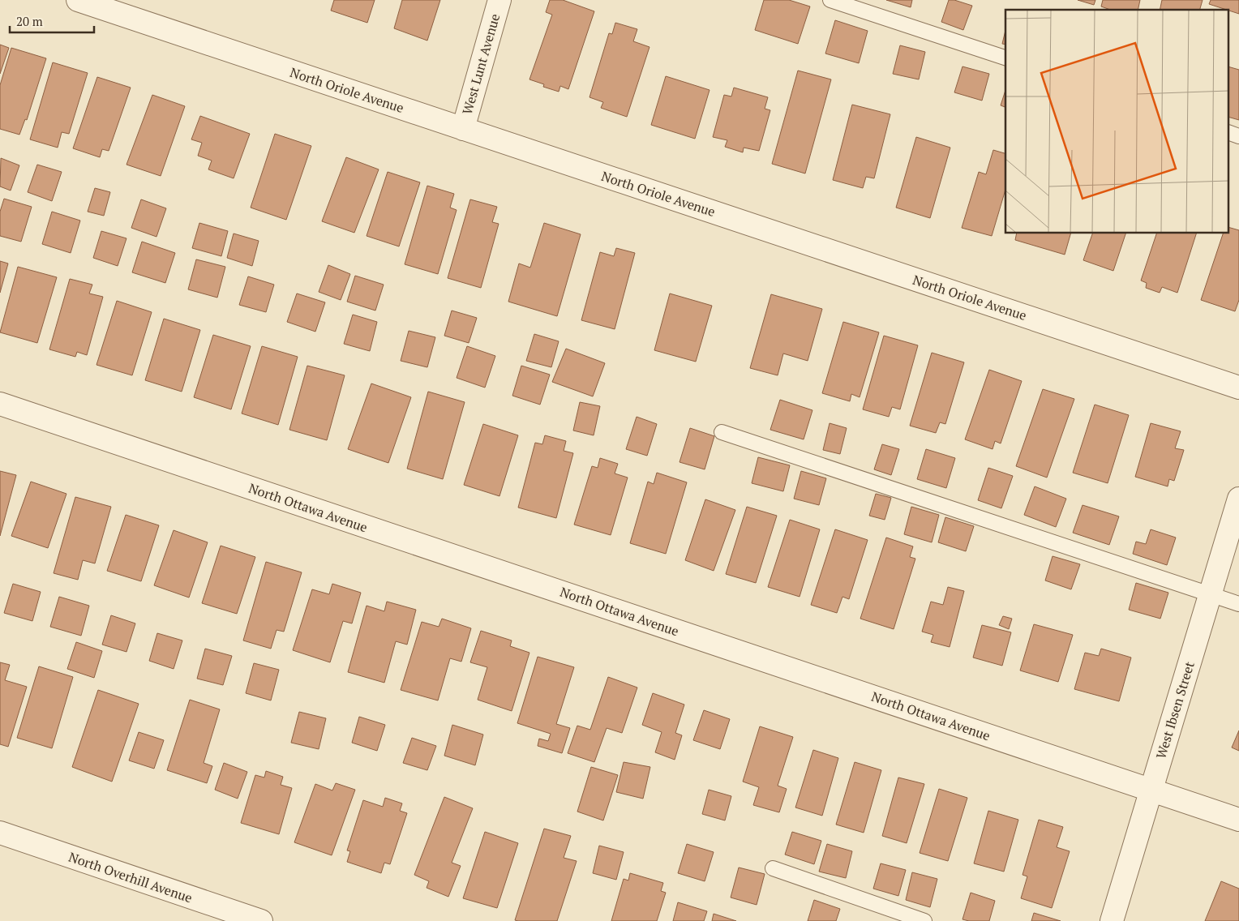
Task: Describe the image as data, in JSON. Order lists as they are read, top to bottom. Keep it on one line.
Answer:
{"streets":{"street":["West Lunt Avenue","North Oriole Avenue","North Ottawa Avenue","West Ibsen Street","North Overhill Avenue"]},"crossings":[["West Lunt Avenue","North Oriole Avenue"],["North Ottawa Avenue","West Ibsen Street"]],"scale_bar":"20 m"}
